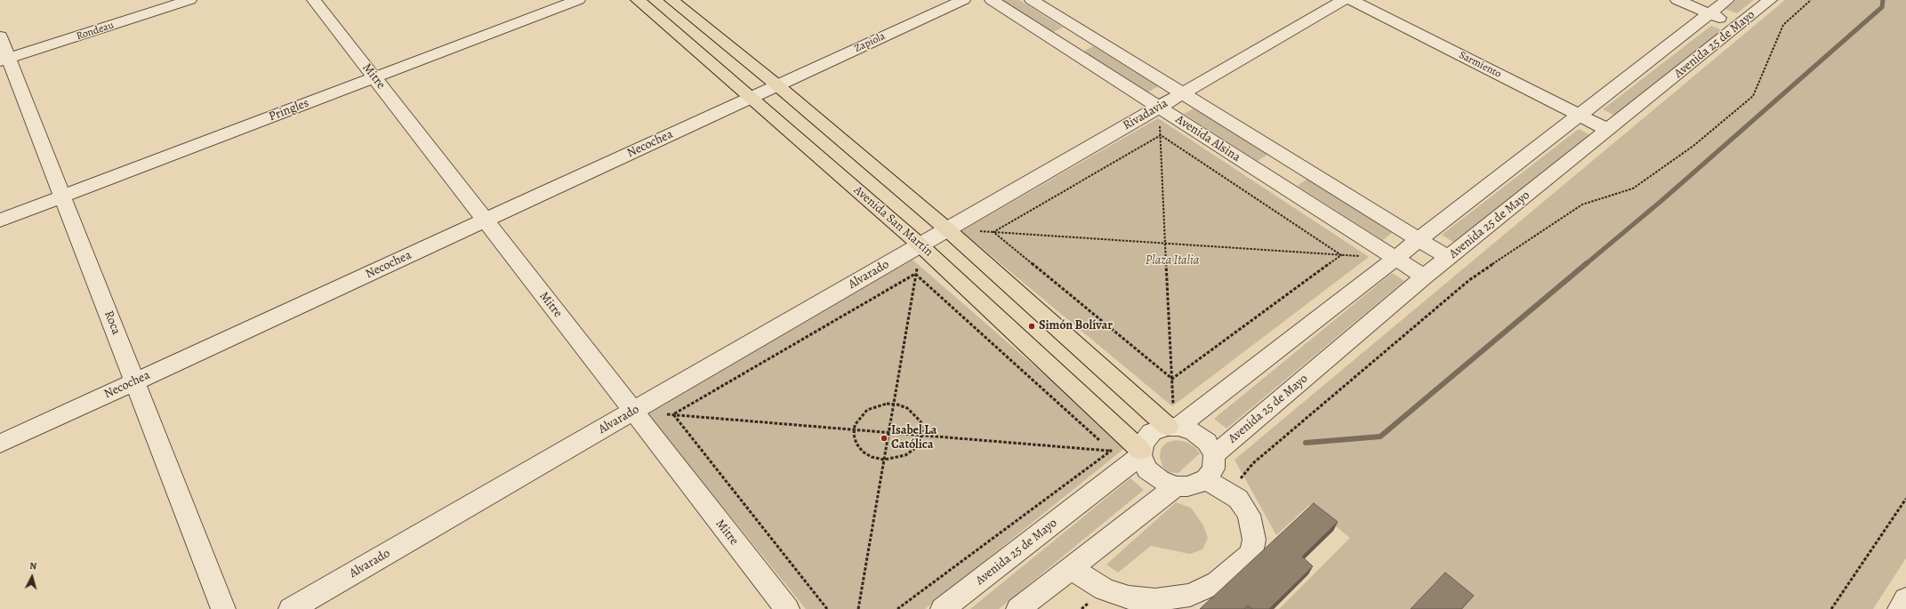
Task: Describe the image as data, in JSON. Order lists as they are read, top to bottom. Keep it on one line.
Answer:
{"streets":{"main road":["Avenida San Martín"],"street":["Rondeau","Zapiola","Avenida 25 de Mayo","Sarmiento","Mitre","Pringles","Rivadavia","Avenida Alsina","Necochea","Alvarado","Roca"]},"crossings":[["Rondeau","Roca"],["Zapiola","Necochea"],["Avenida 25 de Mayo","Sarmiento"],["Avenida 25 de Mayo","Avenida Alsina"],["Avenida 25 de Mayo","Avenida San Martín"],["Mitre","Pringles"],["Mitre","Necochea"],["Mitre","Alvarado"],["Pringles","Roca"],["Rivadavia","Avenida Alsina"],["Rivadavia","Alvarado"],["Necochea","Avenida San Martín"],["Necochea","Roca"],["Avenida San Martín","Alvarado"]],"parks":["Plaza Italia"],"places":["Simón Bolívar","Isabel La Católica"],"north":"top"}
